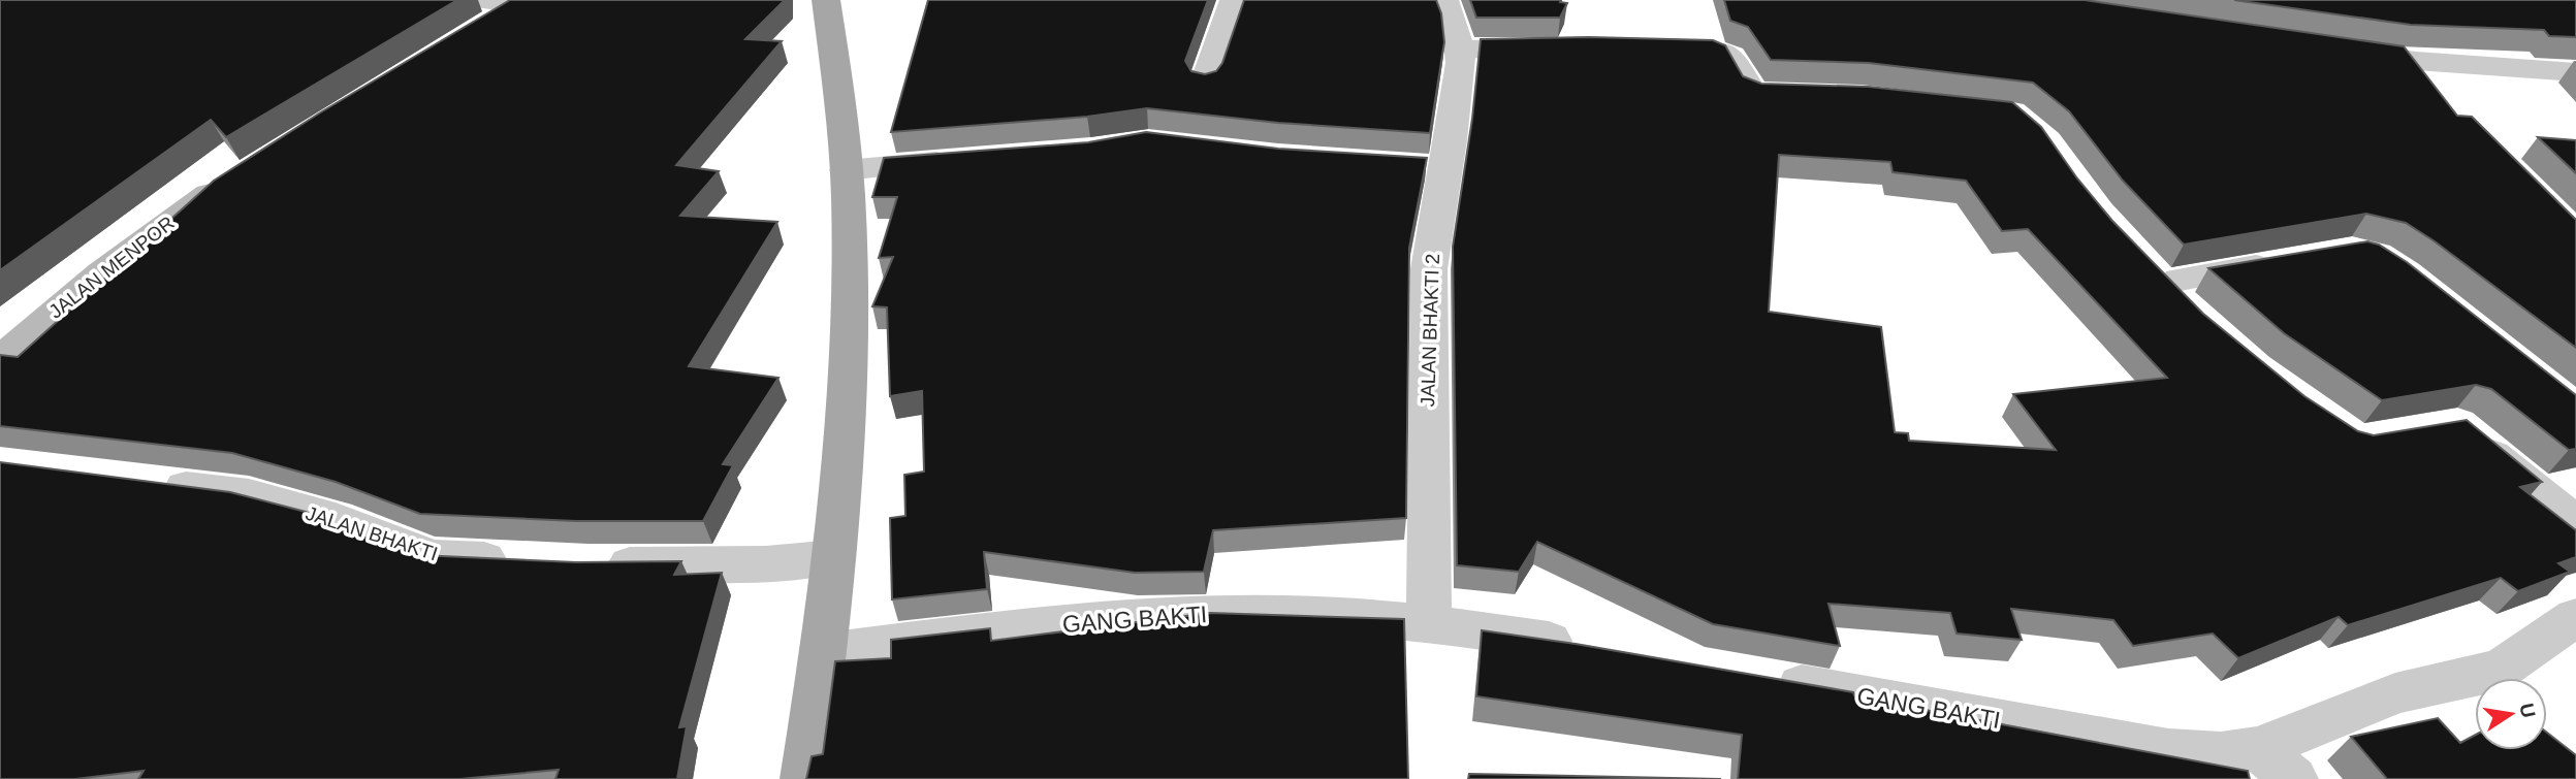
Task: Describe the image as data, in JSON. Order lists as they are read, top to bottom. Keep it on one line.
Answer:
{"streets":{"street":["JALAN MENPOR","JALAN BHAKTI 2","JALAN BHAKTI","GANG BAKTI"]},"crossings":[["JALAN BHAKTI 2","GANG BAKTI"]],"north":"right"}
